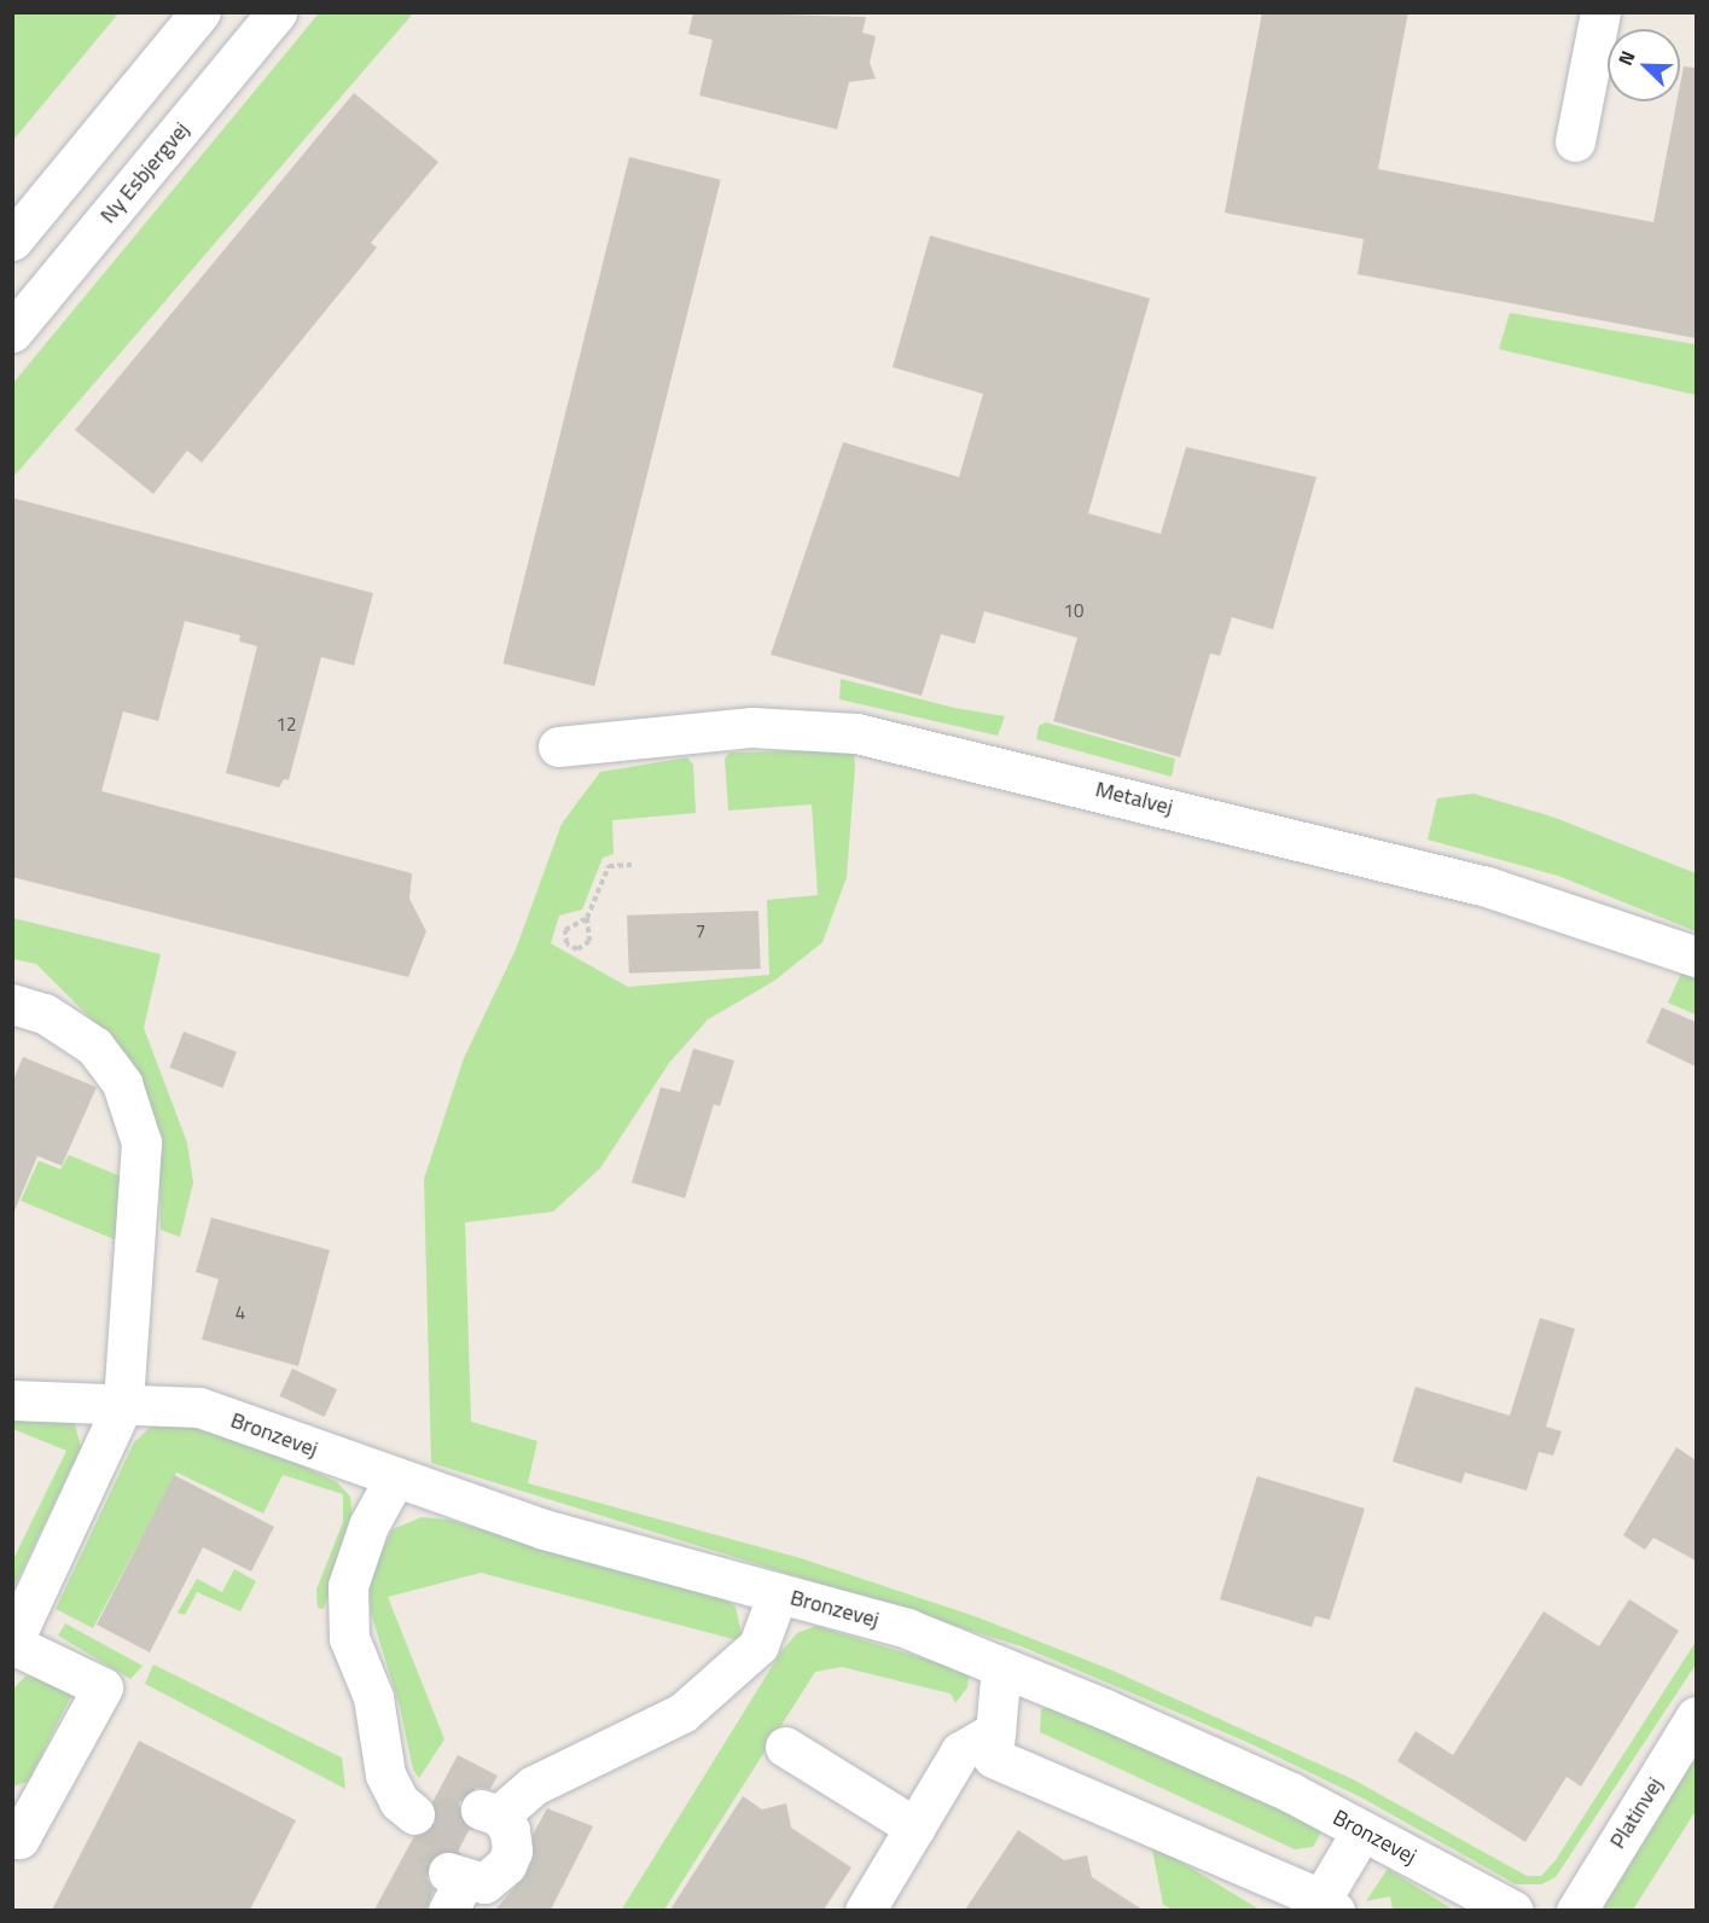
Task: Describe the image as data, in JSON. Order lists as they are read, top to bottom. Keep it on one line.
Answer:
{"streets":{"street":["Ny Esbjergvej","Metalvej","Bronzevej","Platinvej"]},"house_numbers":["10","12","7","4"],"north":"top left"}
